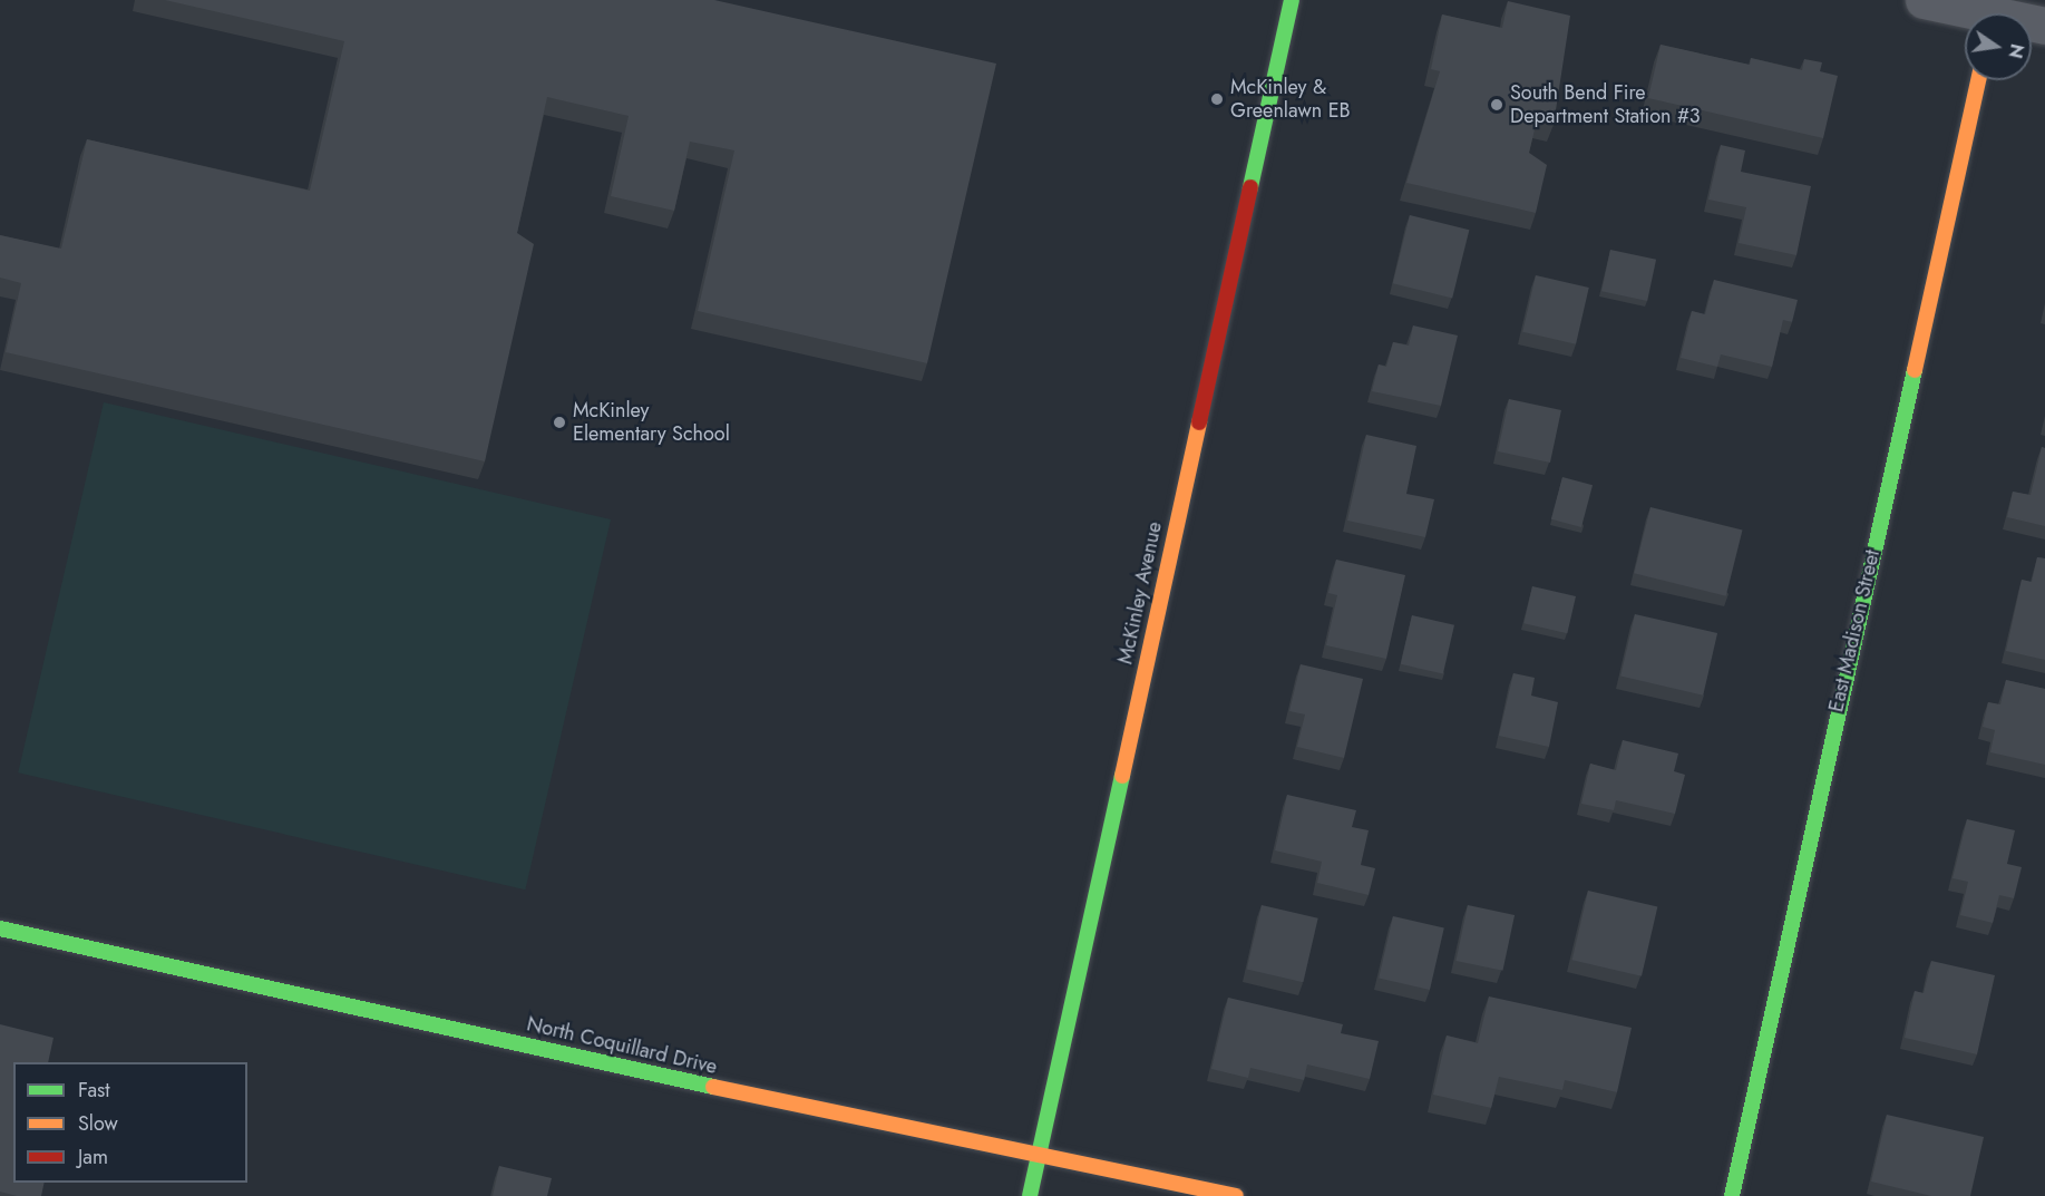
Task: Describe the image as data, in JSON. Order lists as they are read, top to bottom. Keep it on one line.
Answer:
{"streets":{"street":["McKinley Avenue","East Madison Street","North Coquillard Drive"]},"crossings":[["McKinley Avenue","North Coquillard Drive"]],"places":["McKinley & Greenlawn EB","South Bend Fire Department Station #3","McKinley Elementary School"],"legend":["Fast","Slow","Jam"],"north":"right"}
